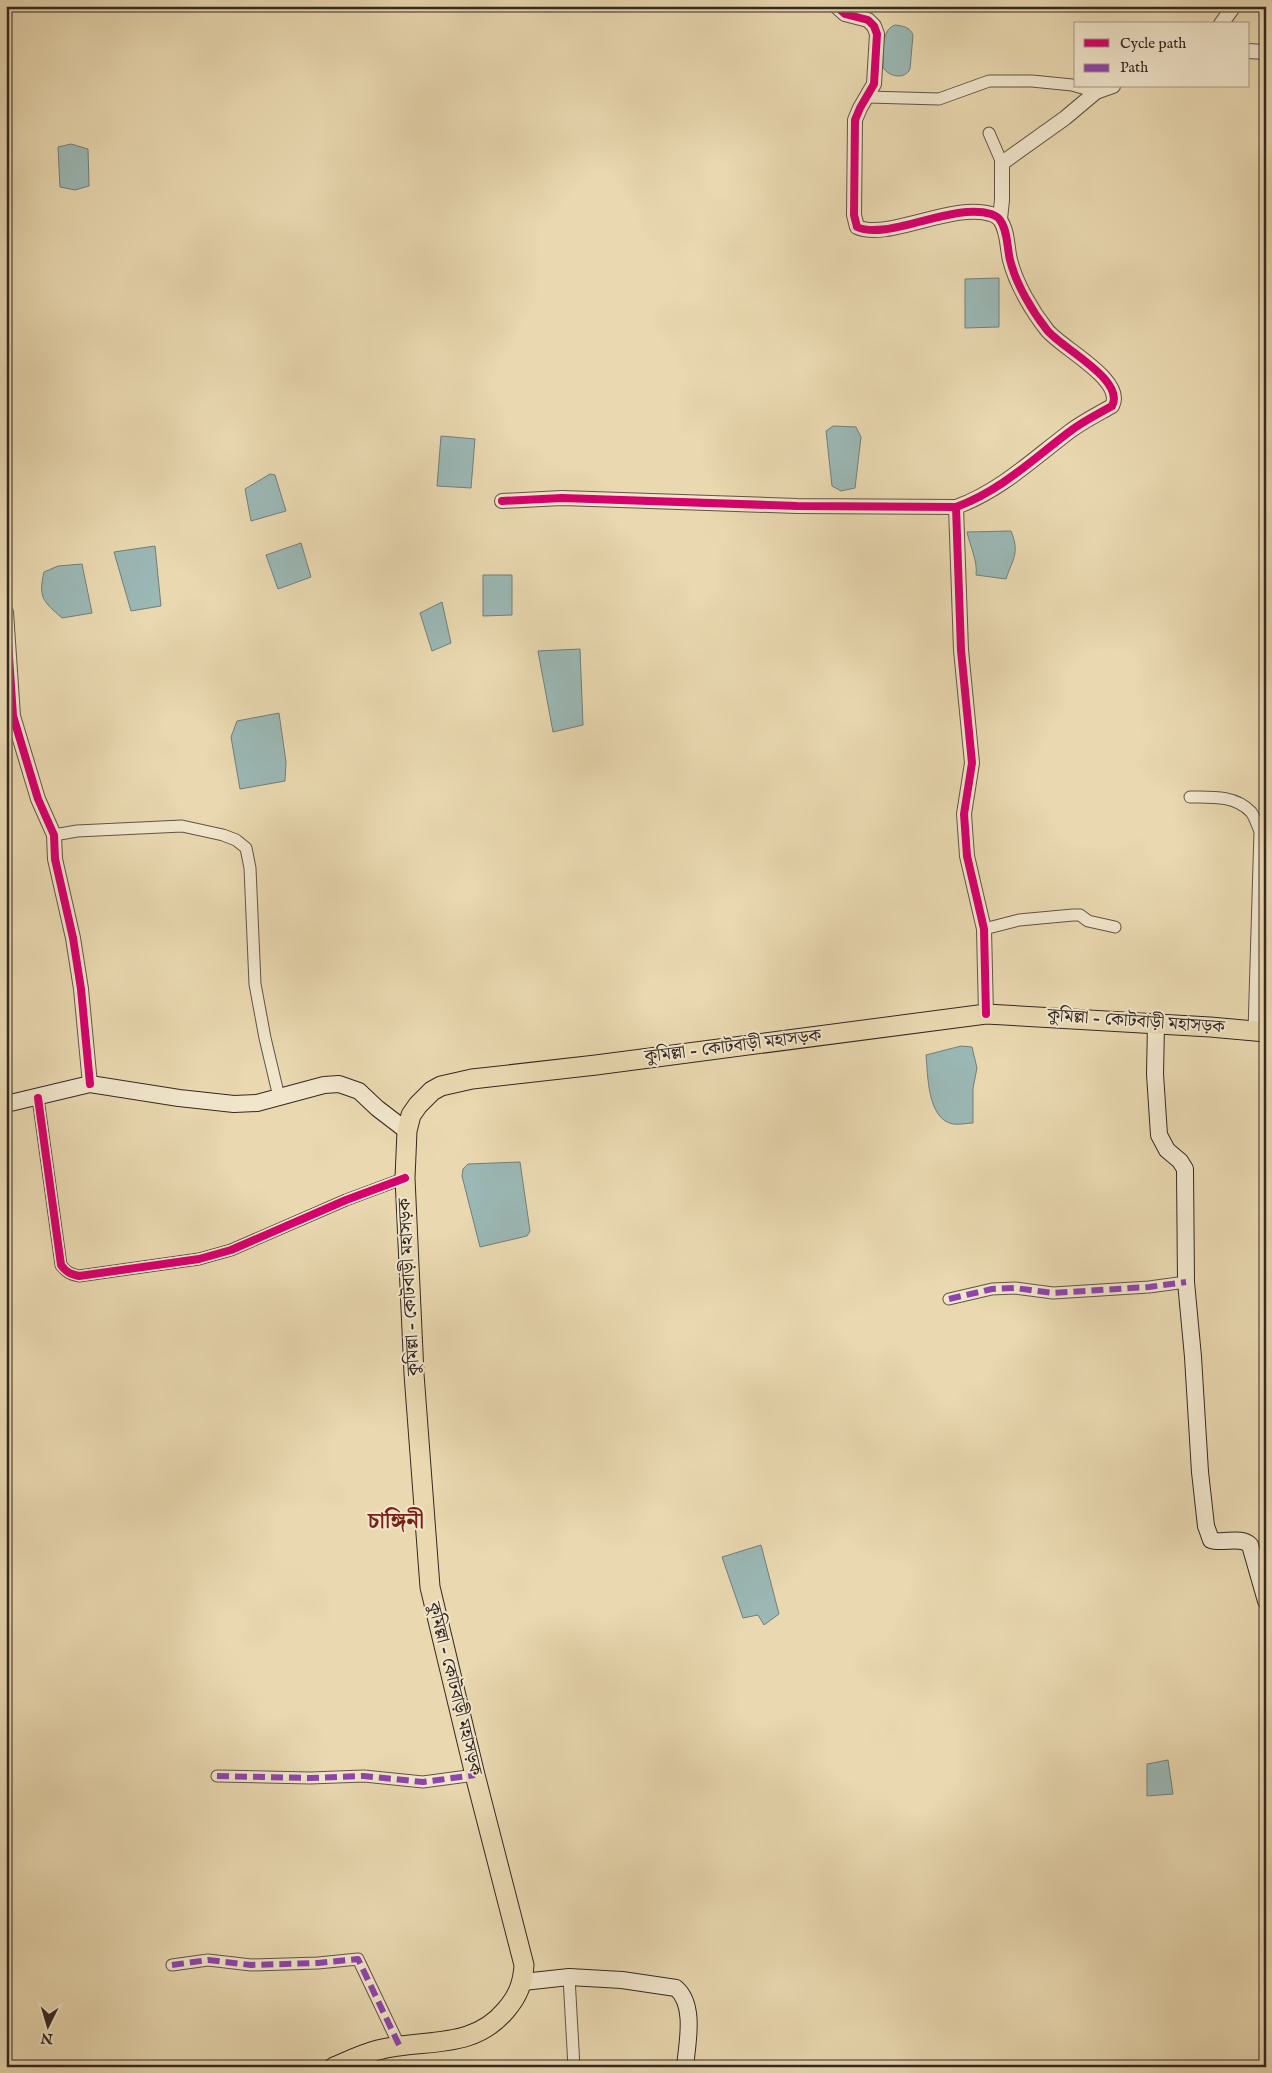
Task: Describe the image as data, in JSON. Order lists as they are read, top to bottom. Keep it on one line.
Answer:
{"streets":{"main road":["কুমিল্লা - কোটবাড়ী মহাসড়ক"]},"districts":["চাঙ্গিনী"],"legend":["Cycle path","Path"],"north":"bottom"}
